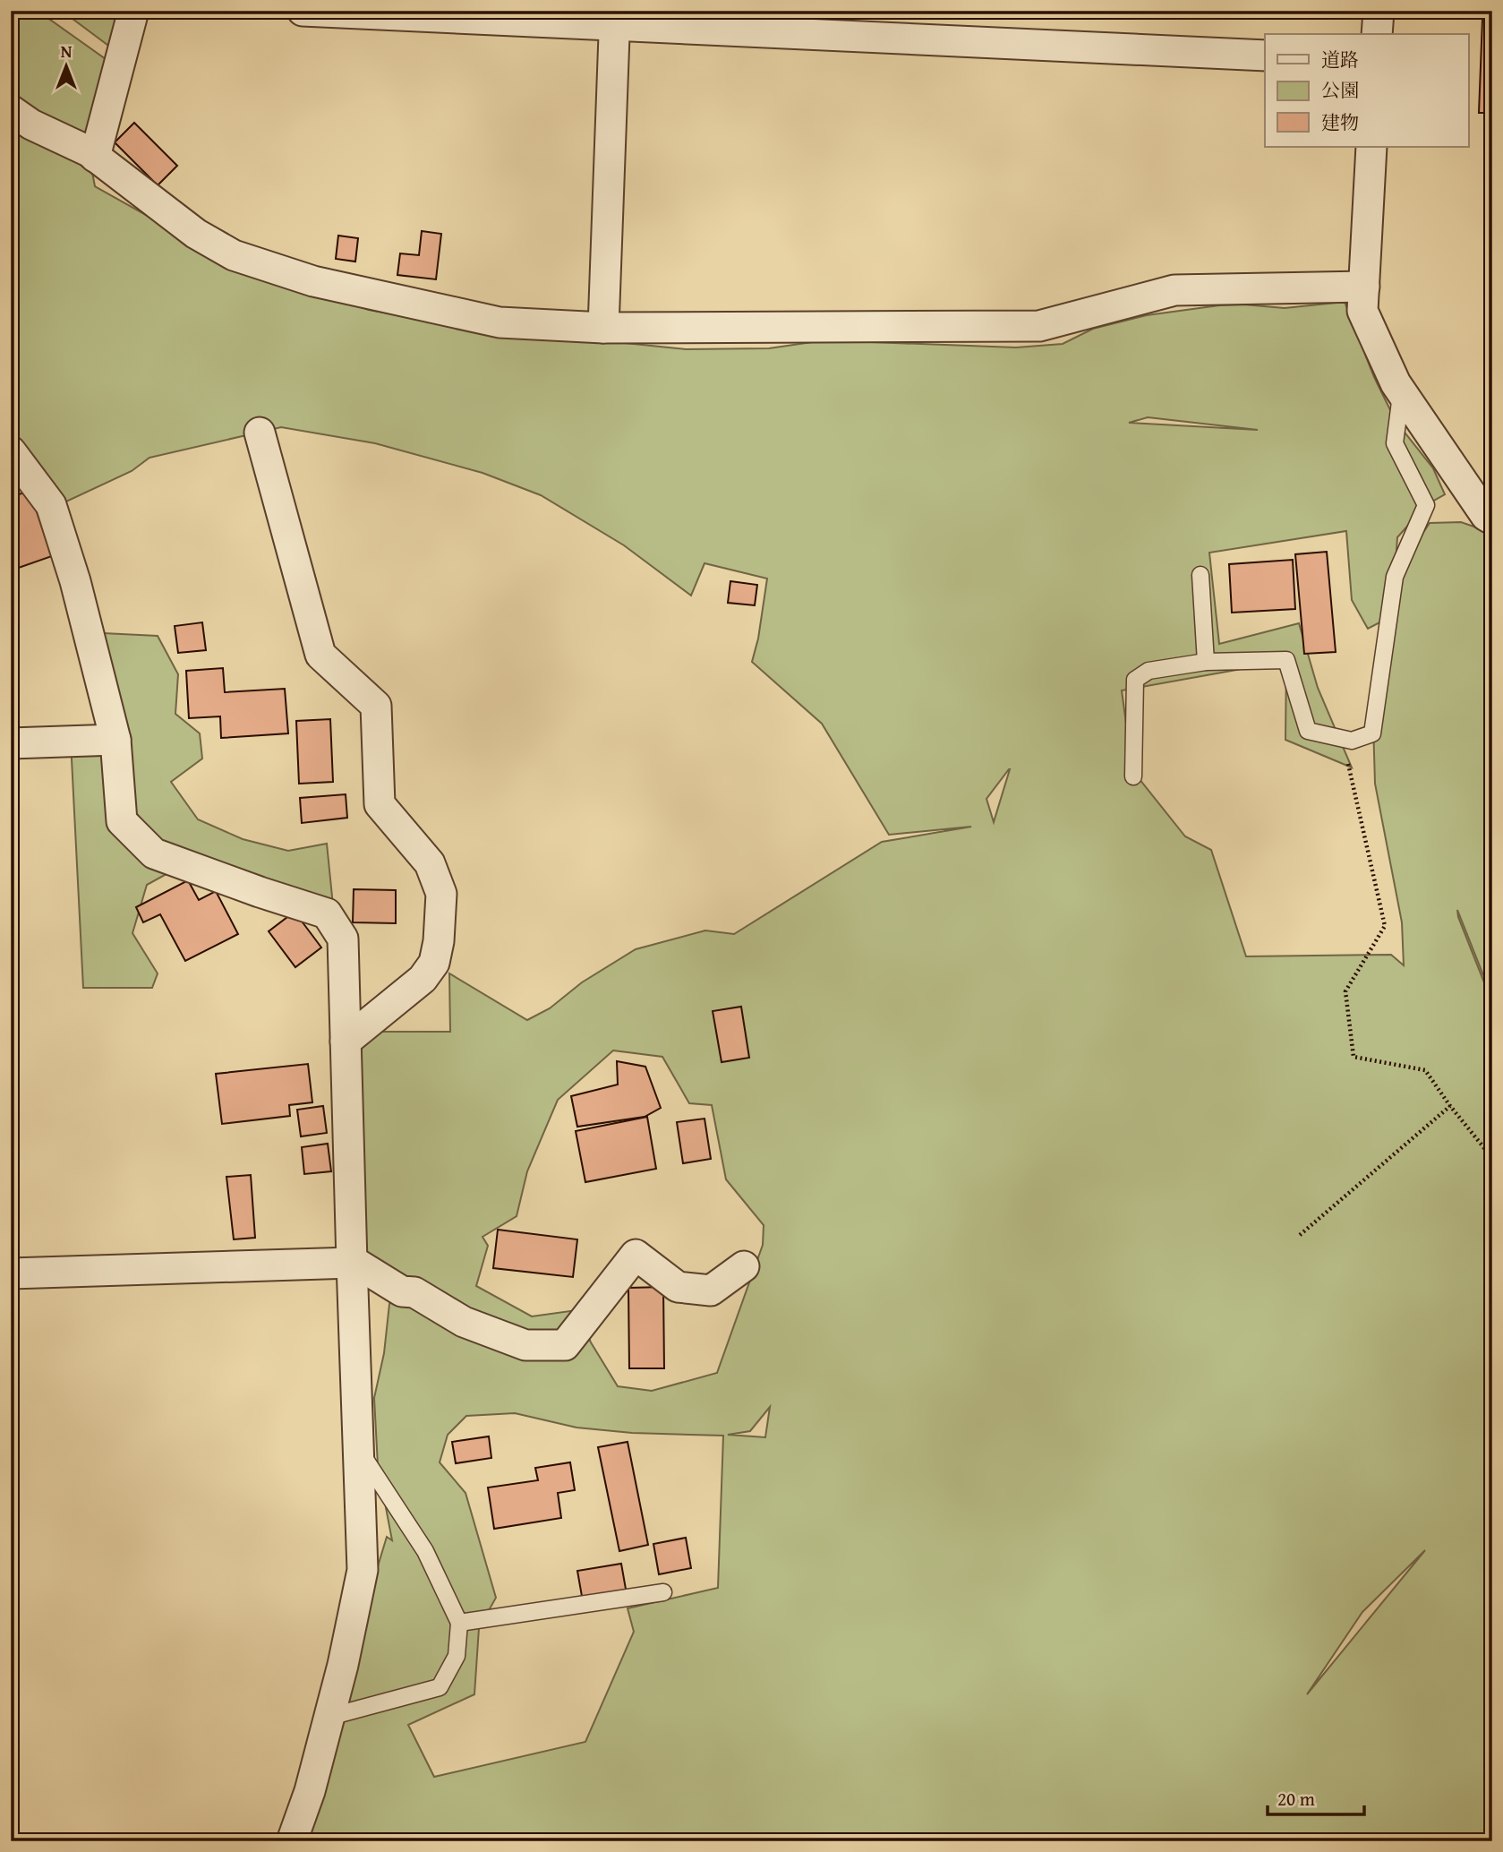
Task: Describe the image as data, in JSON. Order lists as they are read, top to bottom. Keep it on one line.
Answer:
{"legend":["道路","公園","建物"],"scale_bar":"20 m","north":"top"}
